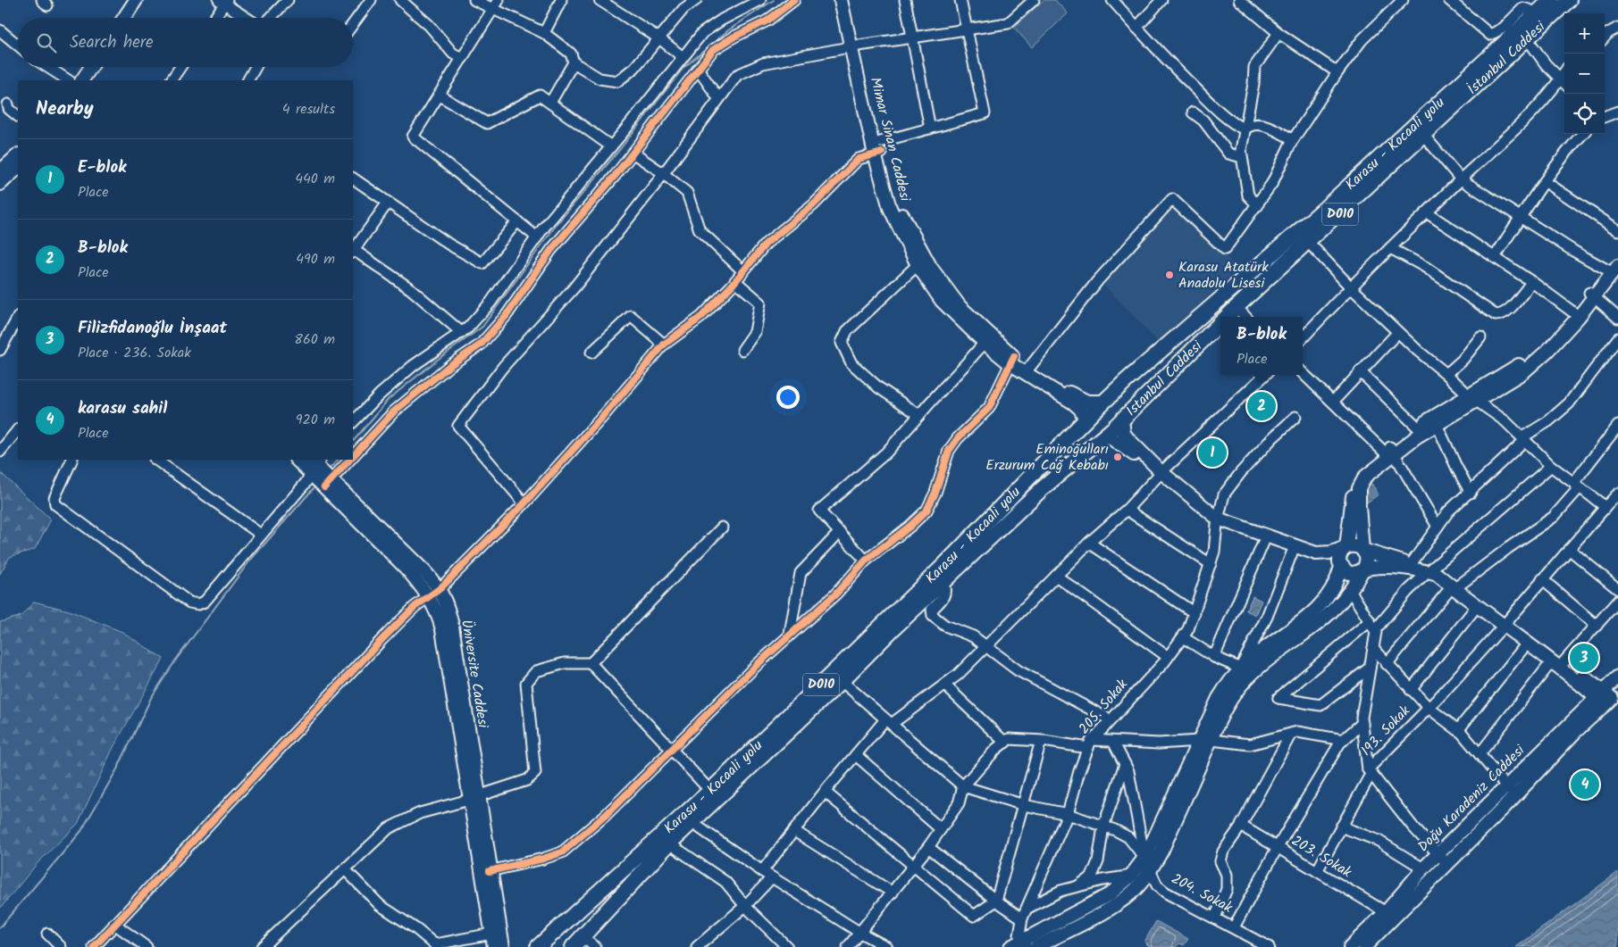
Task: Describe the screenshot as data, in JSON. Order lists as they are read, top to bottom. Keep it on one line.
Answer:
{"streets":{"highway":["İstanbul Caddesi","Karasu - Kocaali yolu","D010"],"main road":["Mimar Sinan Caddesi","Üniversite Caddesi","Doğu Karadeniz Caddesi"],"street":["205. Sokak","193. Sokak","203. Sokak","204. Sokak"]},"crossings":[["İstanbul Caddesi","Karasu - Kocaali yolu"],["Mimar Sinan Caddesi","Karasu - Kocaali yolu"],["205. Sokak","204. Sokak"],["193. Sokak","Doğu Karadeniz Caddesi"],["Doğu Karadeniz Caddesi","203. Sokak"]],"places":["Karasu Atatürk Anadolu Lisesi","Eminoğulları Erzurum Cağ Kebabı"],"page":{"map_buttons":["+","−"],"search":"Search here","heading":["Nearby","4 results"],"list":[{"mark":"1","name":"E-blok","note":"Place","value":"440 m"},{"mark":"2","name":"B-blok","note":"Place","value":"490 m"},{"mark":"3","name":"Filizfidanoğlu İnşaat","note":"Place · 236. Sokak","value":"860 m"},{"mark":"4","name":"karasu sahil","note":"Place","value":"920 m"}],"popup":["B-blok","Place"],"pins":["2","1","3","4"]}}
